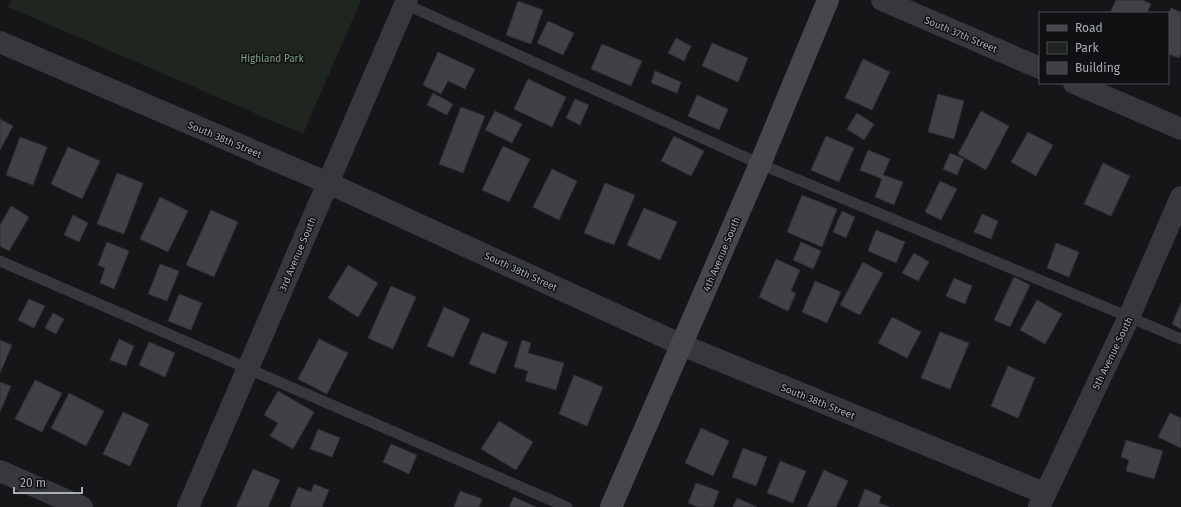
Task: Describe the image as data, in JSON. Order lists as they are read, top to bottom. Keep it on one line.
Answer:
{"streets":{"street":["South 37th Street","South 38th Street","3rd Avenue South","4th Avenue South","5th Avenue South"]},"crossings":[["South 38th Street","3rd Avenue South"],["South 38th Street","4th Avenue South"],["South 38th Street","5th Avenue South"]],"parks":["Highland Park"],"legend":["Road","Park","Building"],"scale_bar":"20 m"}
